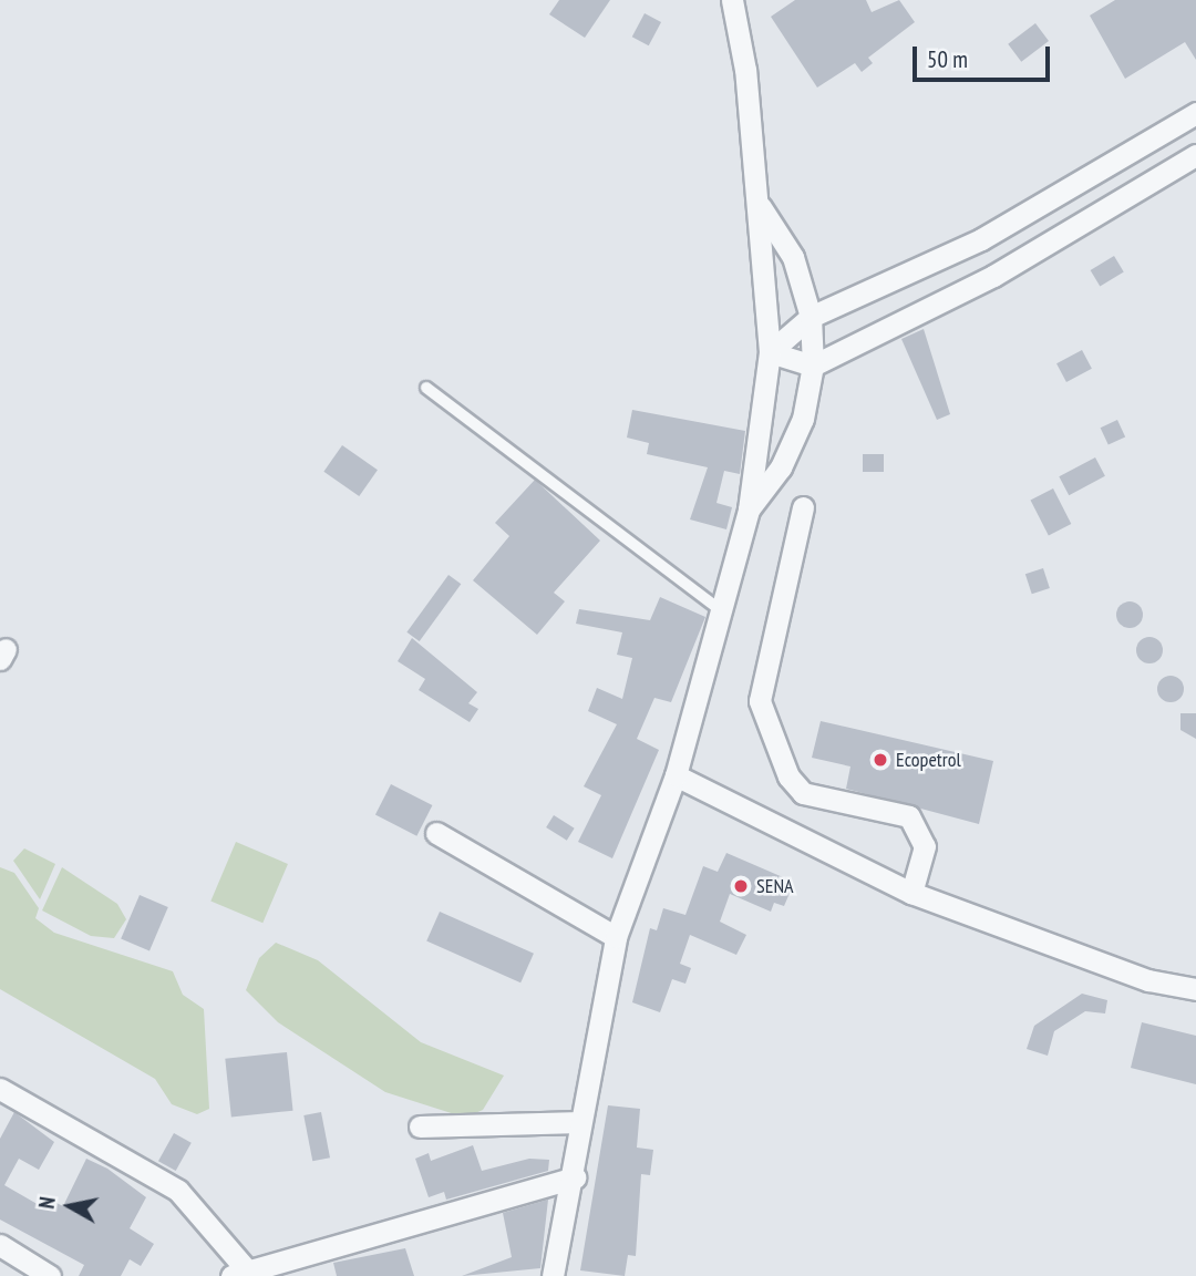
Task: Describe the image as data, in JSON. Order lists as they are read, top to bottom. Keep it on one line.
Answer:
{"places":["Ecopetrol","SENA"],"scale_bar":"50 m","north":"left"}
